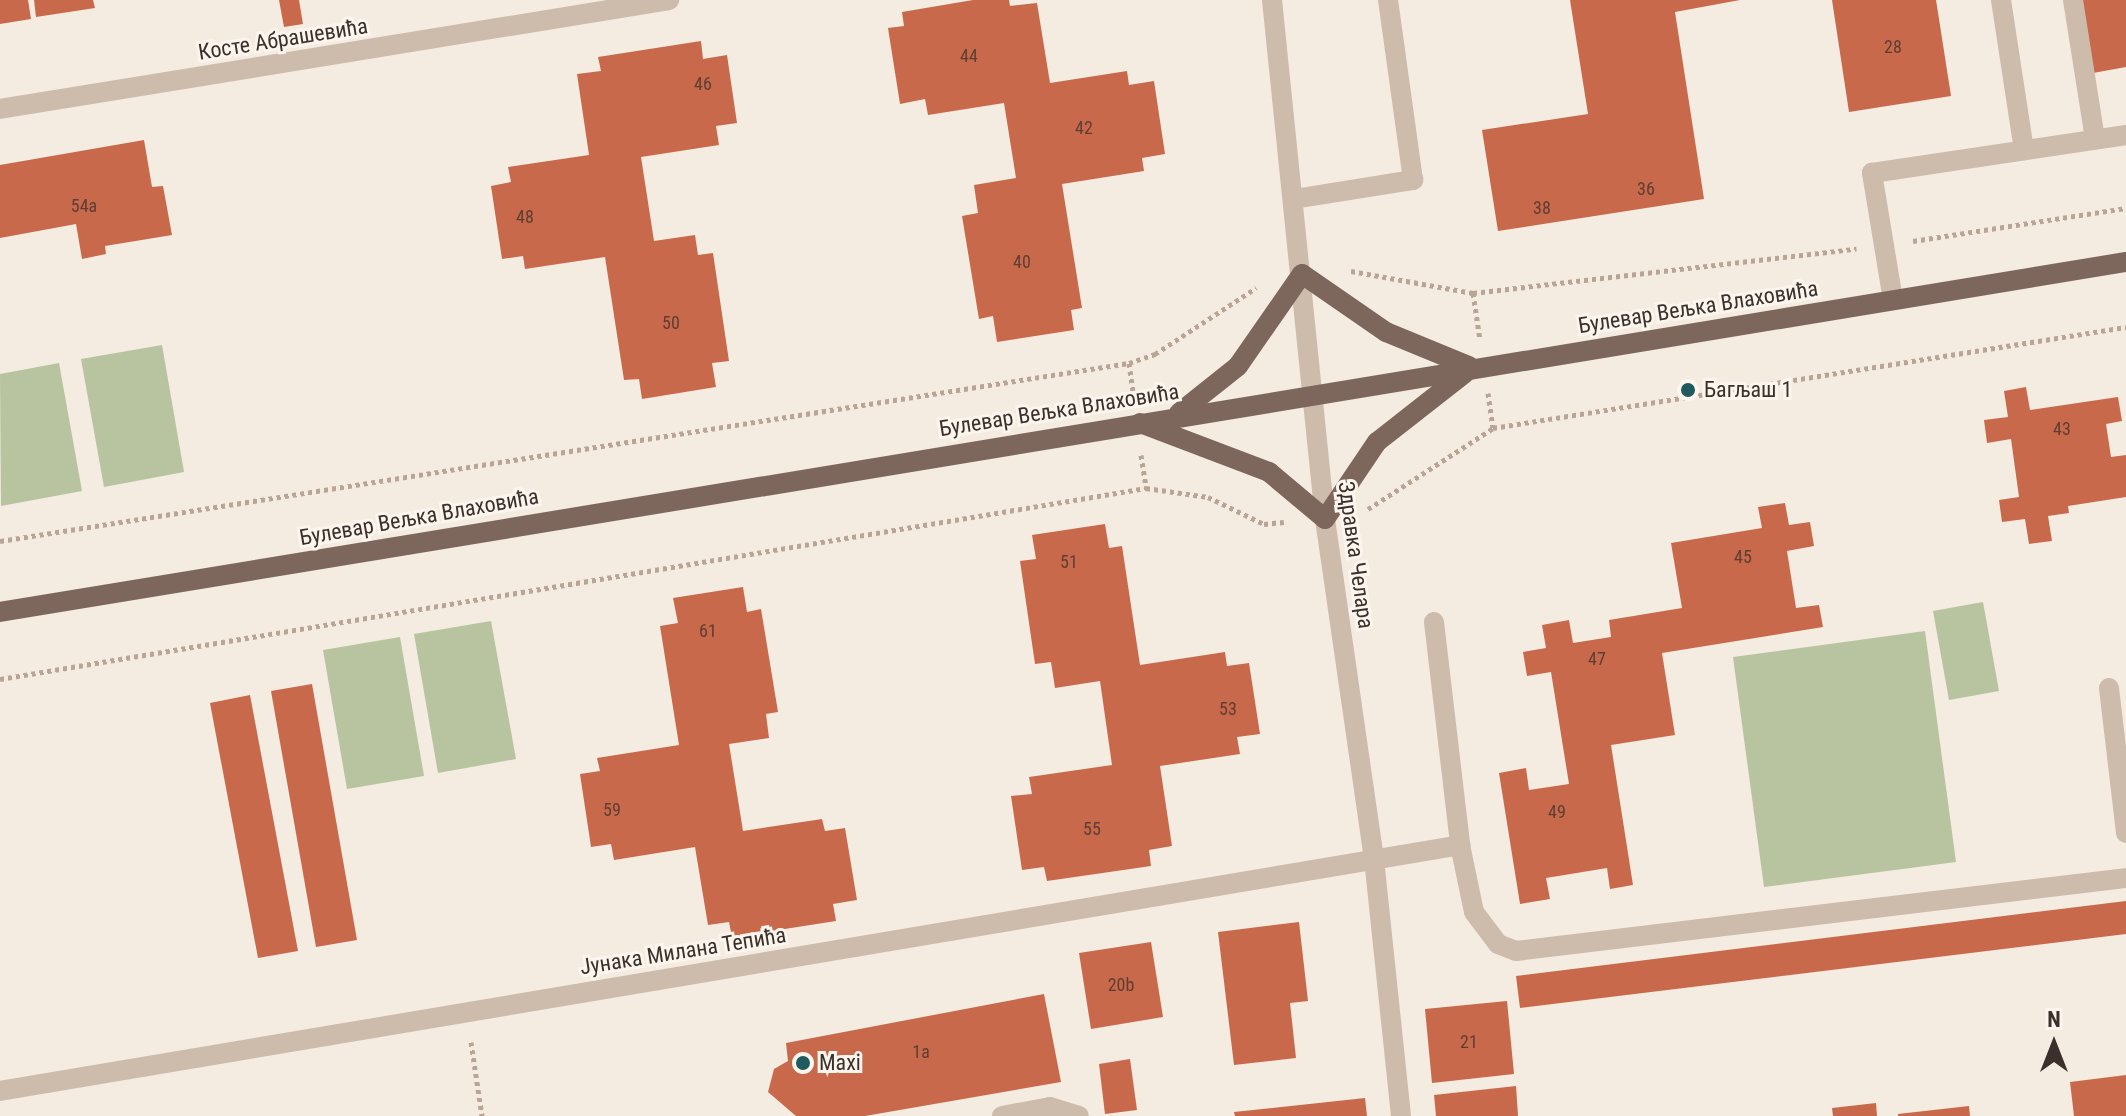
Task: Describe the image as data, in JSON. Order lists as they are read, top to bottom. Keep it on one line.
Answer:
{"streets":{"main road":["Булевар Вељка Влаховића"],"street":["Косте Абрашевића","Здравка Челара","Јунака Милана Тепића"]},"crossings":[["Булевар Вељка Влаховића","Здравка Челара"],["Здравка Челара","Јунака Милана Тепића"]],"places":["Багљаш 1","Maxi"],"house_numbers":["28","44","46","42","36","54a","38","48","40","50","43","45","51","61","47","53","59","49","55","20b","21","1a"],"north":"top"}
